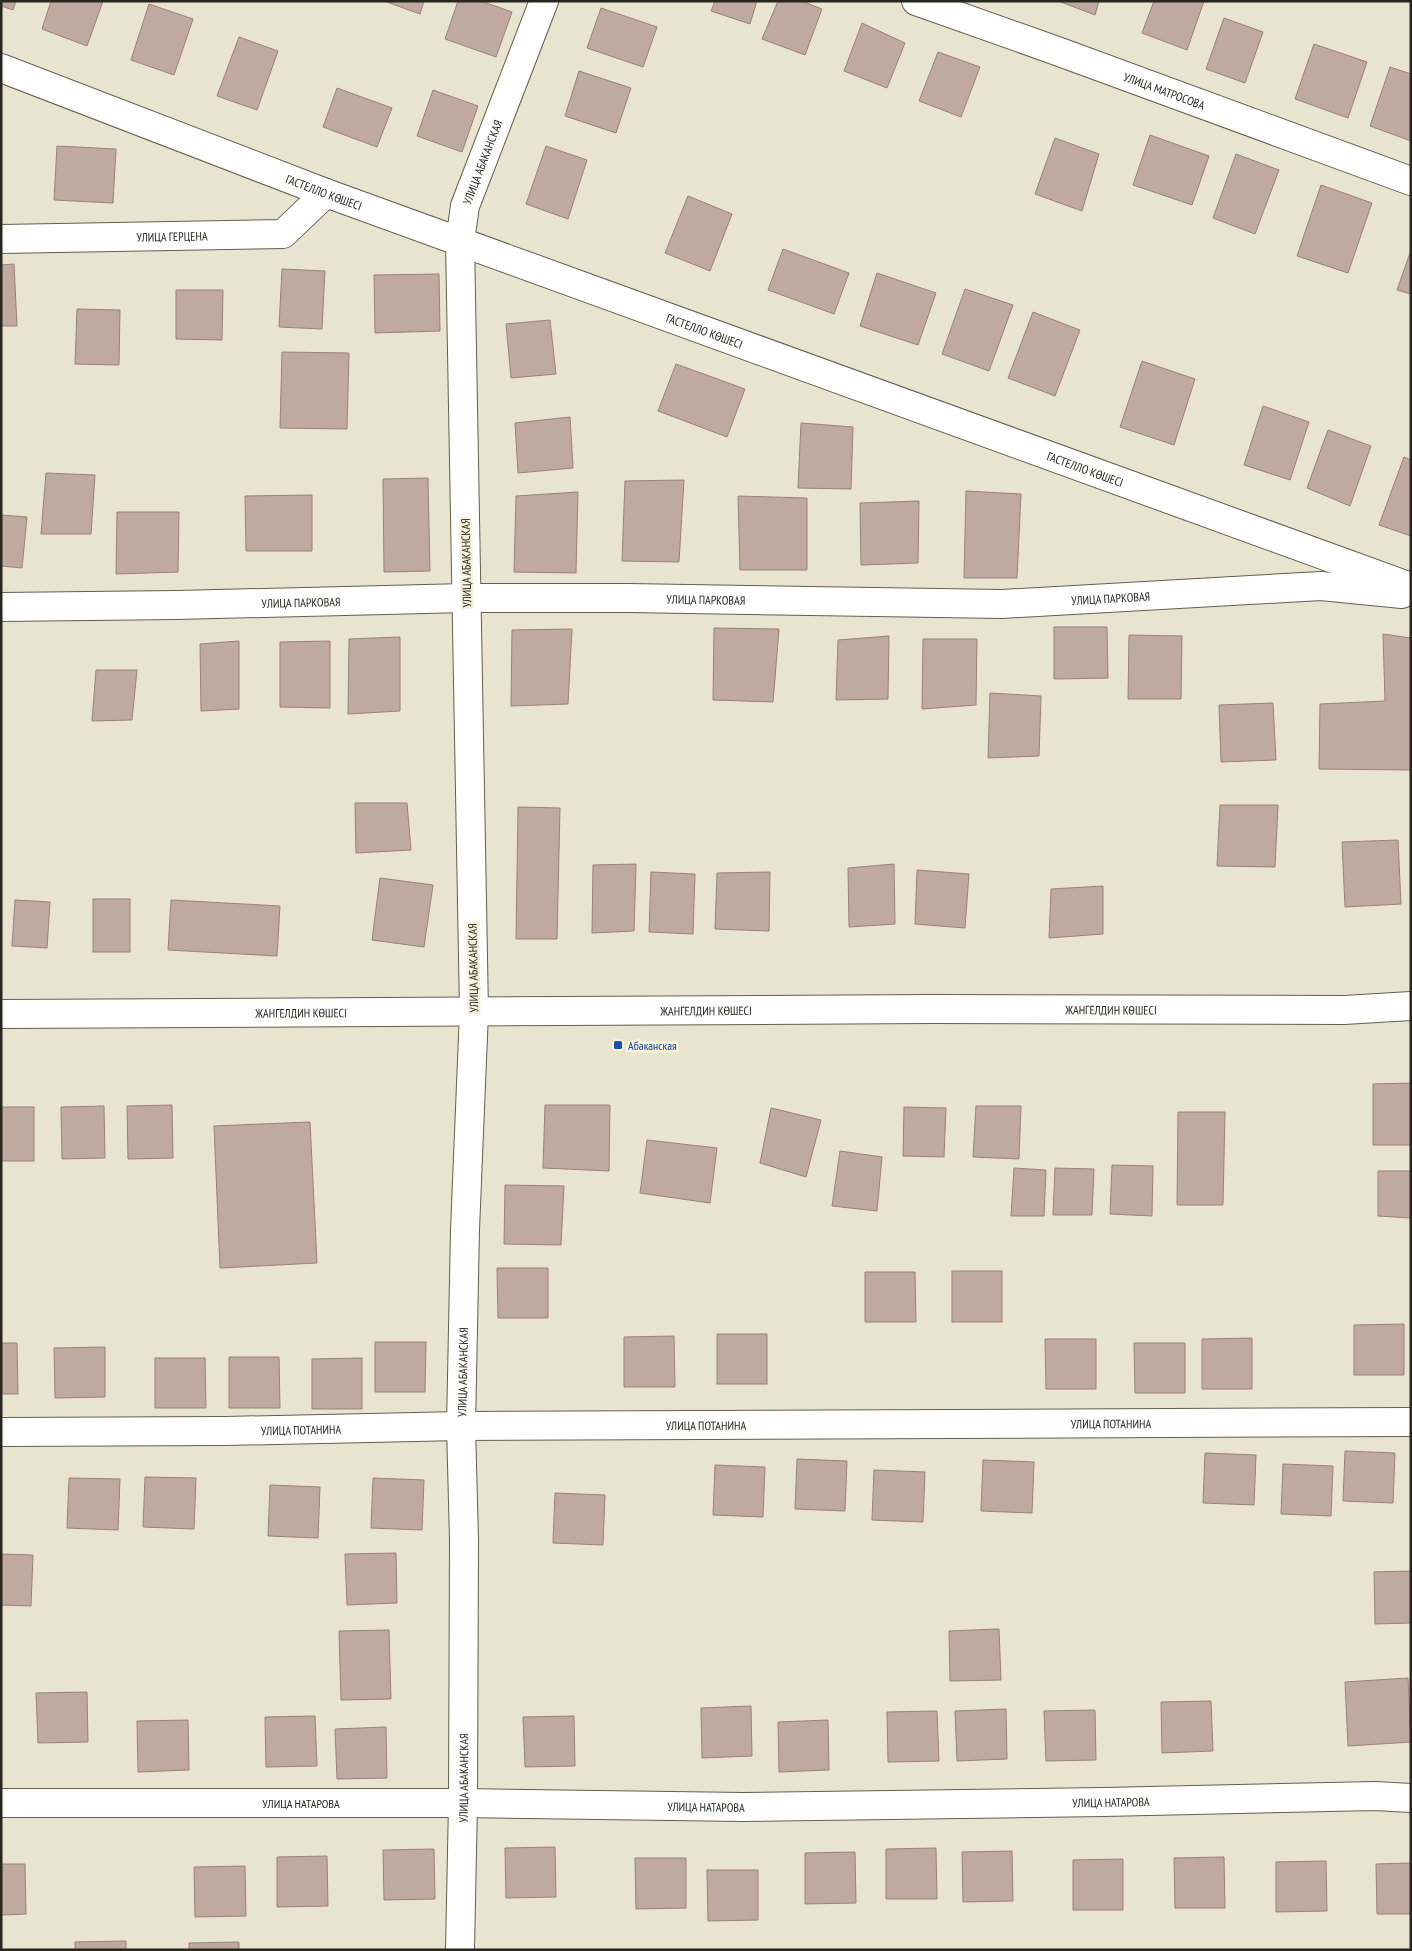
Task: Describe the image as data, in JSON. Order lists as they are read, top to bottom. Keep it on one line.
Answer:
{"streets":{"street":["УЛИЦА МАТРОСОВА","УЛИЦА АБАКАНСКАЯ","ГАСТЕЛЛО КӨШЕСІ","УЛИЦА ГЕРЦЕНА","УЛИЦА ПАРКОВАЯ","ЖАНГЕЛДИН КӨШЕСІ","УЛИЦА ПОТАНИНА","УЛИЦА НАТАРОВА"]},"crossings":[["УЛИЦА АБАКАНСКАЯ","ГАСТЕЛЛО КӨШЕСІ"],["УЛИЦА АБАКАНСКАЯ","УЛИЦА ПАРКОВАЯ"],["УЛИЦА АБАКАНСКАЯ","ЖАНГЕЛДИН КӨШЕСІ"],["УЛИЦА АБАКАНСКАЯ","УЛИЦА ПОТАНИНА"],["УЛИЦА АБАКАНСКАЯ","УЛИЦА НАТАРОВА"],["ГАСТЕЛЛО КӨШЕСІ","УЛИЦА ГЕРЦЕНА"]],"places":{"transit":["Абаканская"]}}
